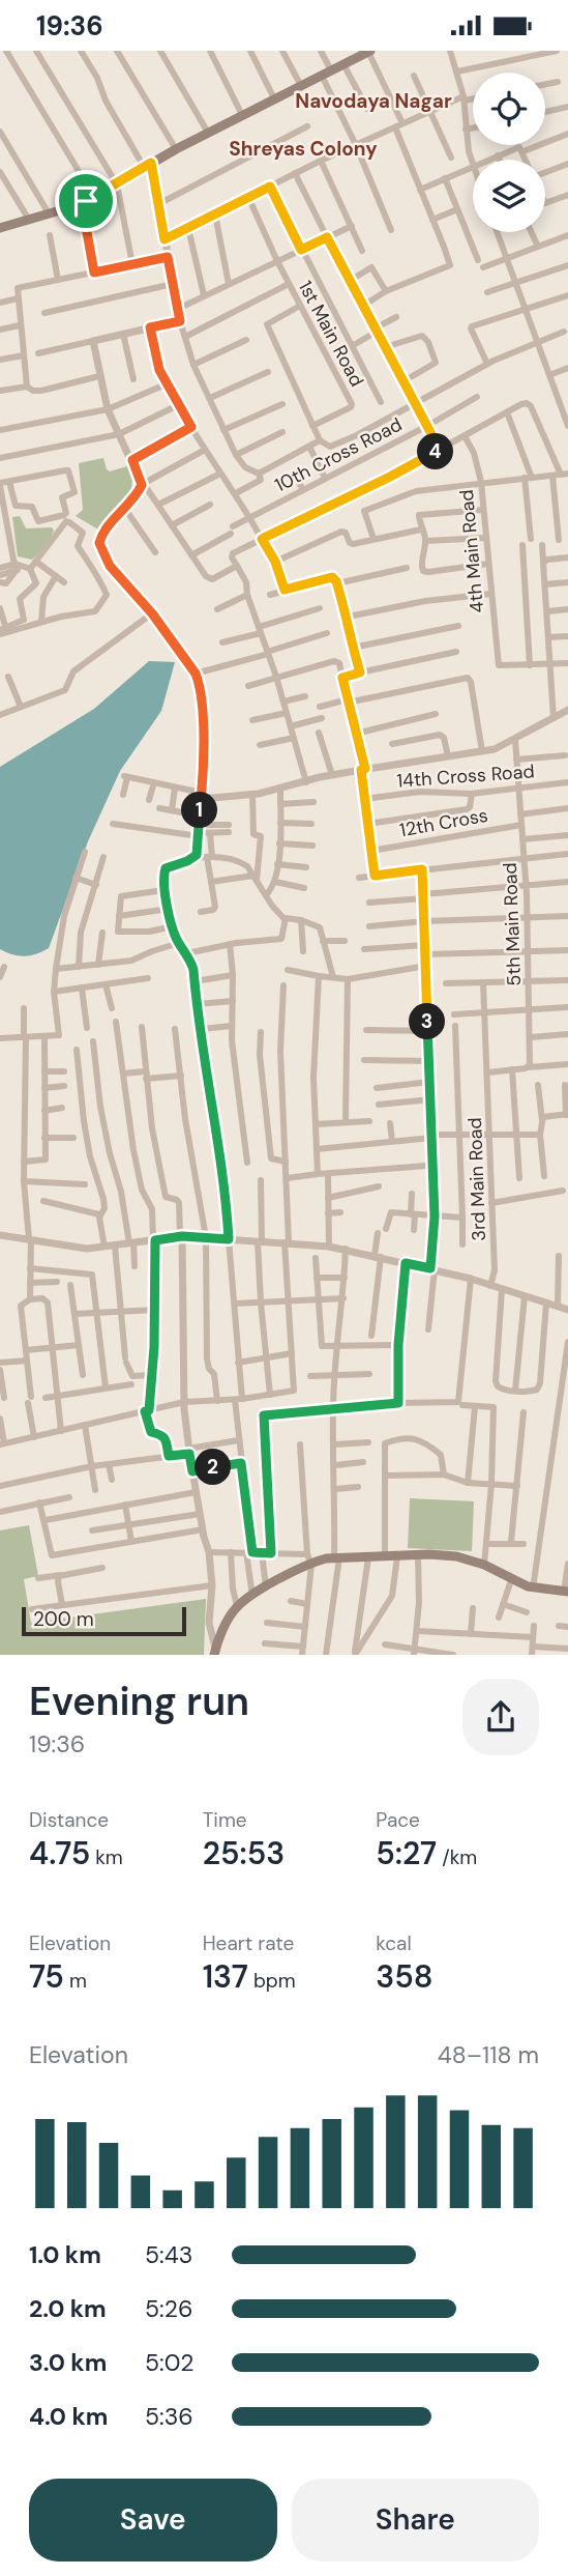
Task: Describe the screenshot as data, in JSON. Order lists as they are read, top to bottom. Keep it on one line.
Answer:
{"streets":{"street":["1st Main Road","10th Cross Road","4th Main Road","14th Cross Road","12th Cross","5th Main Road","3rd Main Road"]},"crossings":[["14th Cross Road","5th Main Road"],["12th Cross","5th Main Road"]],"districts":["Navodaya Nagar","Shreyas Colony"],"scale_bar":"200 m","page":{"status":"19:36","pins":["4","1","3","2"],"scale":"200 m","heading":["Evening run","19:36"],"stats":[["Distance","4.75 km"],["Time","25:53"],["Pace","5:27 /km"],["Elevation","75 m"],["Heart rate","137 bpm"],["kcal","358"]],"chart":["Elevation","48–118 m"],"list":[{"name":"1.0 km","note":"5:43"},{"name":"2.0 km","note":"5:26"},{"name":"3.0 km","note":"5:02"},{"name":"4.0 km","note":"5:36"}],"buttons":["Save","Share"]}}
